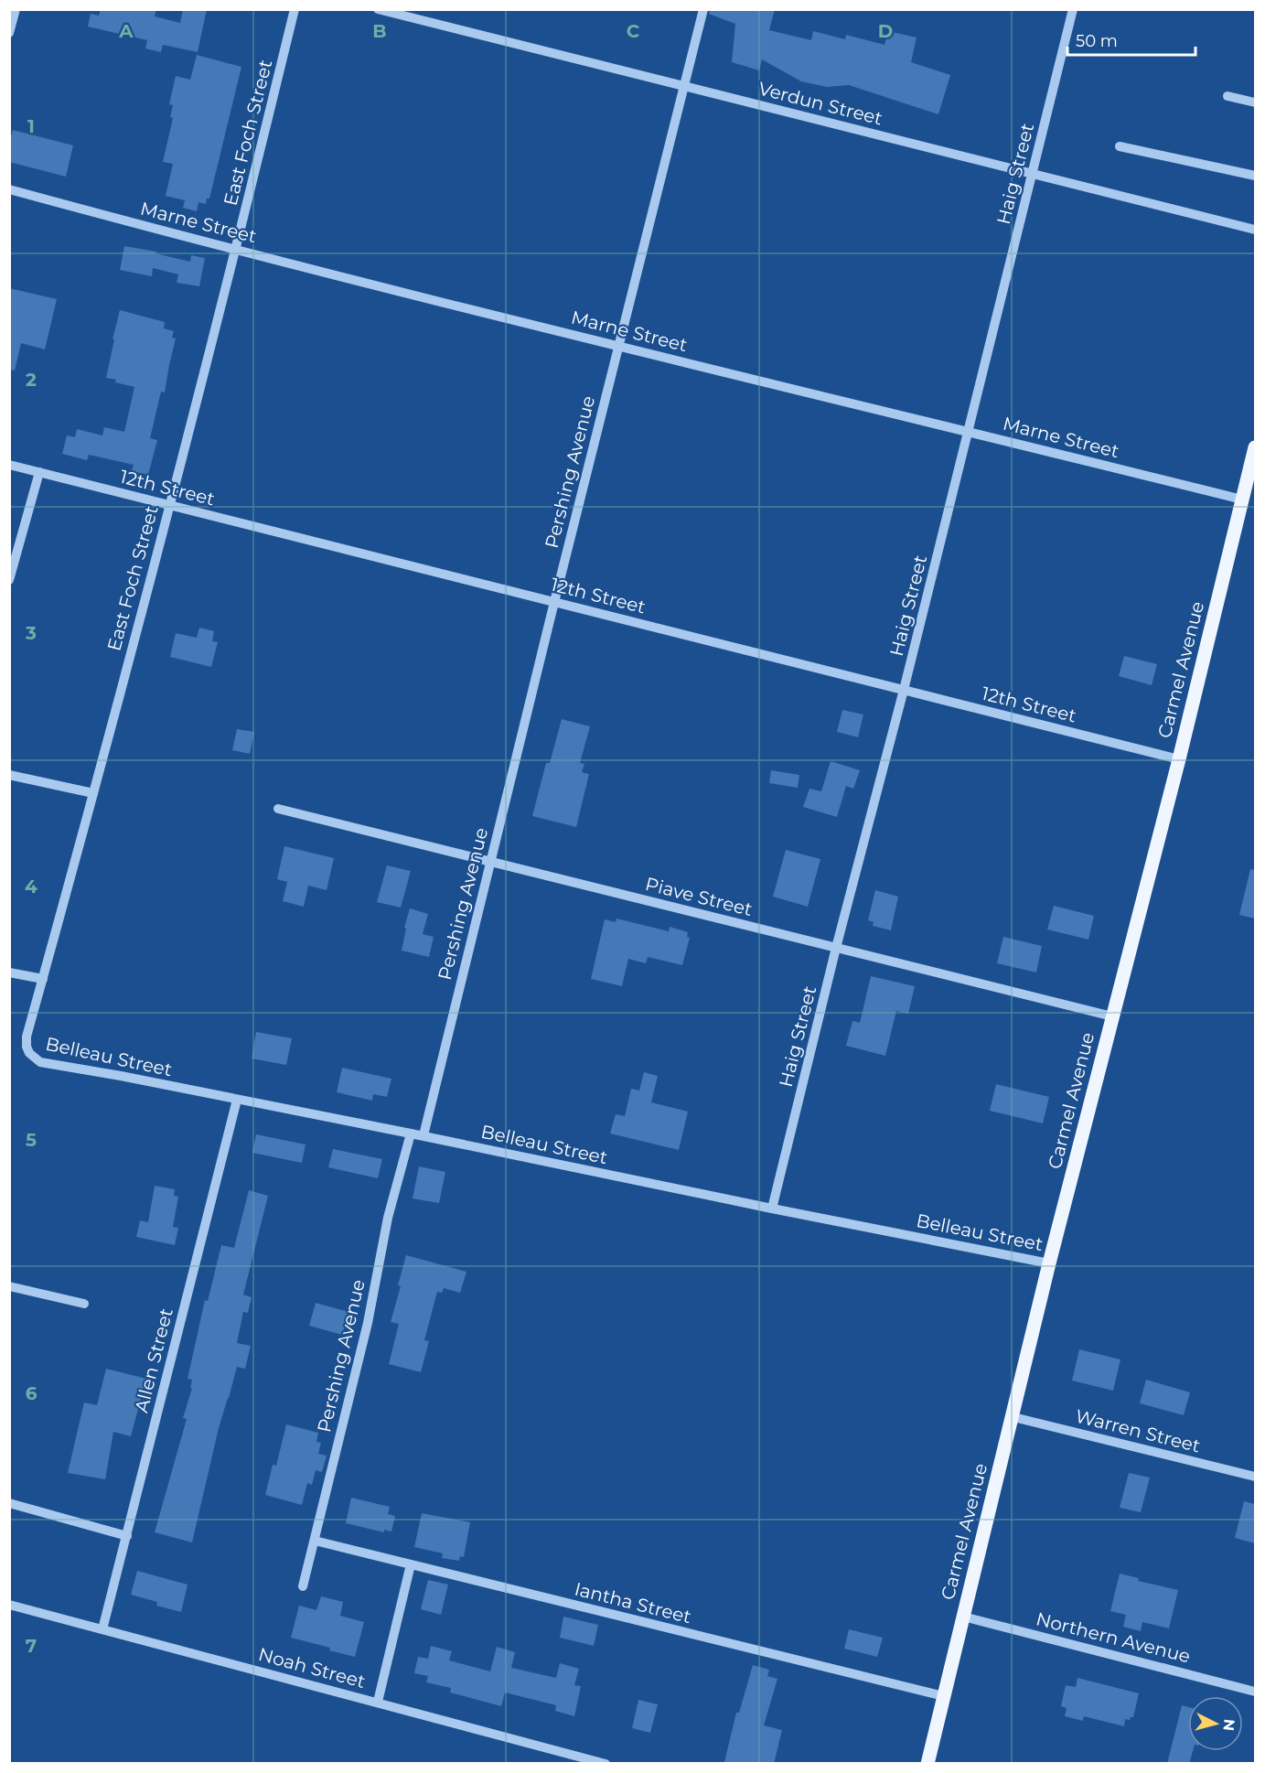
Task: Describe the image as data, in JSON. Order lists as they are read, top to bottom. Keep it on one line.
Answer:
{"streets":{"main road":["Carmel Avenue"],"street":["Verdun Street","East Foch Street","Haig Street","Marne Street","Pershing Avenue","12th Street","Piave Street","Belleau Street","Allen Street","Warren Street","Iantha Street","Northern Avenue","Noah Street"]},"crossings":[["Verdun Street","Haig Street"],["Verdun Street","Pershing Avenue"],["East Foch Street","Marne Street"],["East Foch Street","12th Street"],["East Foch Street","Belleau Street"],["Haig Street","Marne Street"],["Haig Street","12th Street"],["Haig Street","Piave Street"],["Haig Street","Belleau Street"],["Marne Street","Pershing Avenue"],["Marne Street","Carmel Avenue"],["Pershing Avenue","12th Street"],["Pershing Avenue","Piave Street"],["Pershing Avenue","Belleau Street"],["Pershing Avenue","Iantha Street"],["12th Street","Carmel Avenue"],["Carmel Avenue","Piave Street"],["Carmel Avenue","Belleau Street"],["Carmel Avenue","Warren Street"],["Carmel Avenue","Iantha Street"],["Carmel Avenue","Northern Avenue"],["Belleau Street","Allen Street"],["Allen Street","Noah Street"]],"scale_bar":"50 m","north":"right","grid":{"columns":["A","B","C","D"],"rows":["1","2","3","4","5","6","7"]}}
